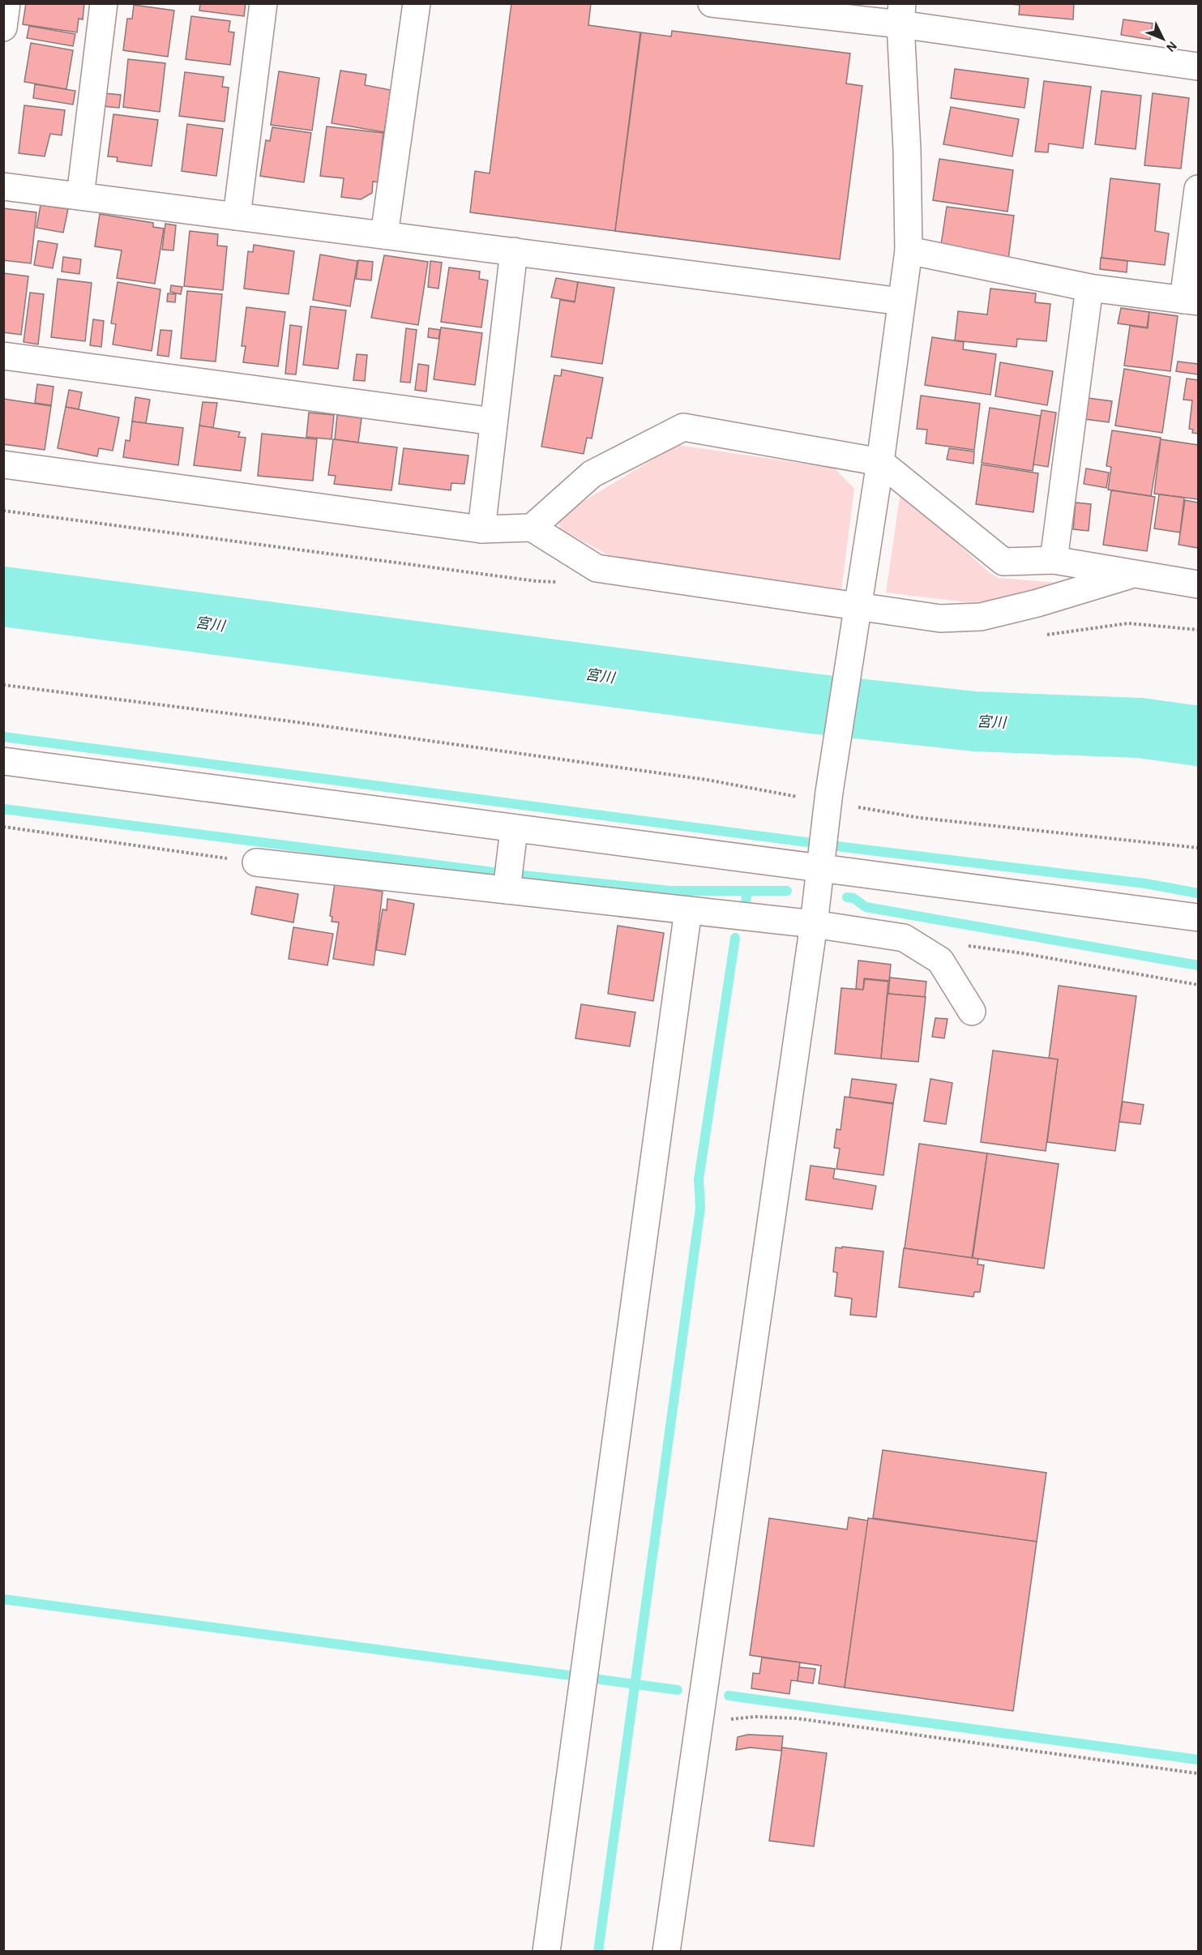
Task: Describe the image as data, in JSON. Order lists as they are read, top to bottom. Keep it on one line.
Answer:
{"water":["宮川"],"north":"bottom right"}
